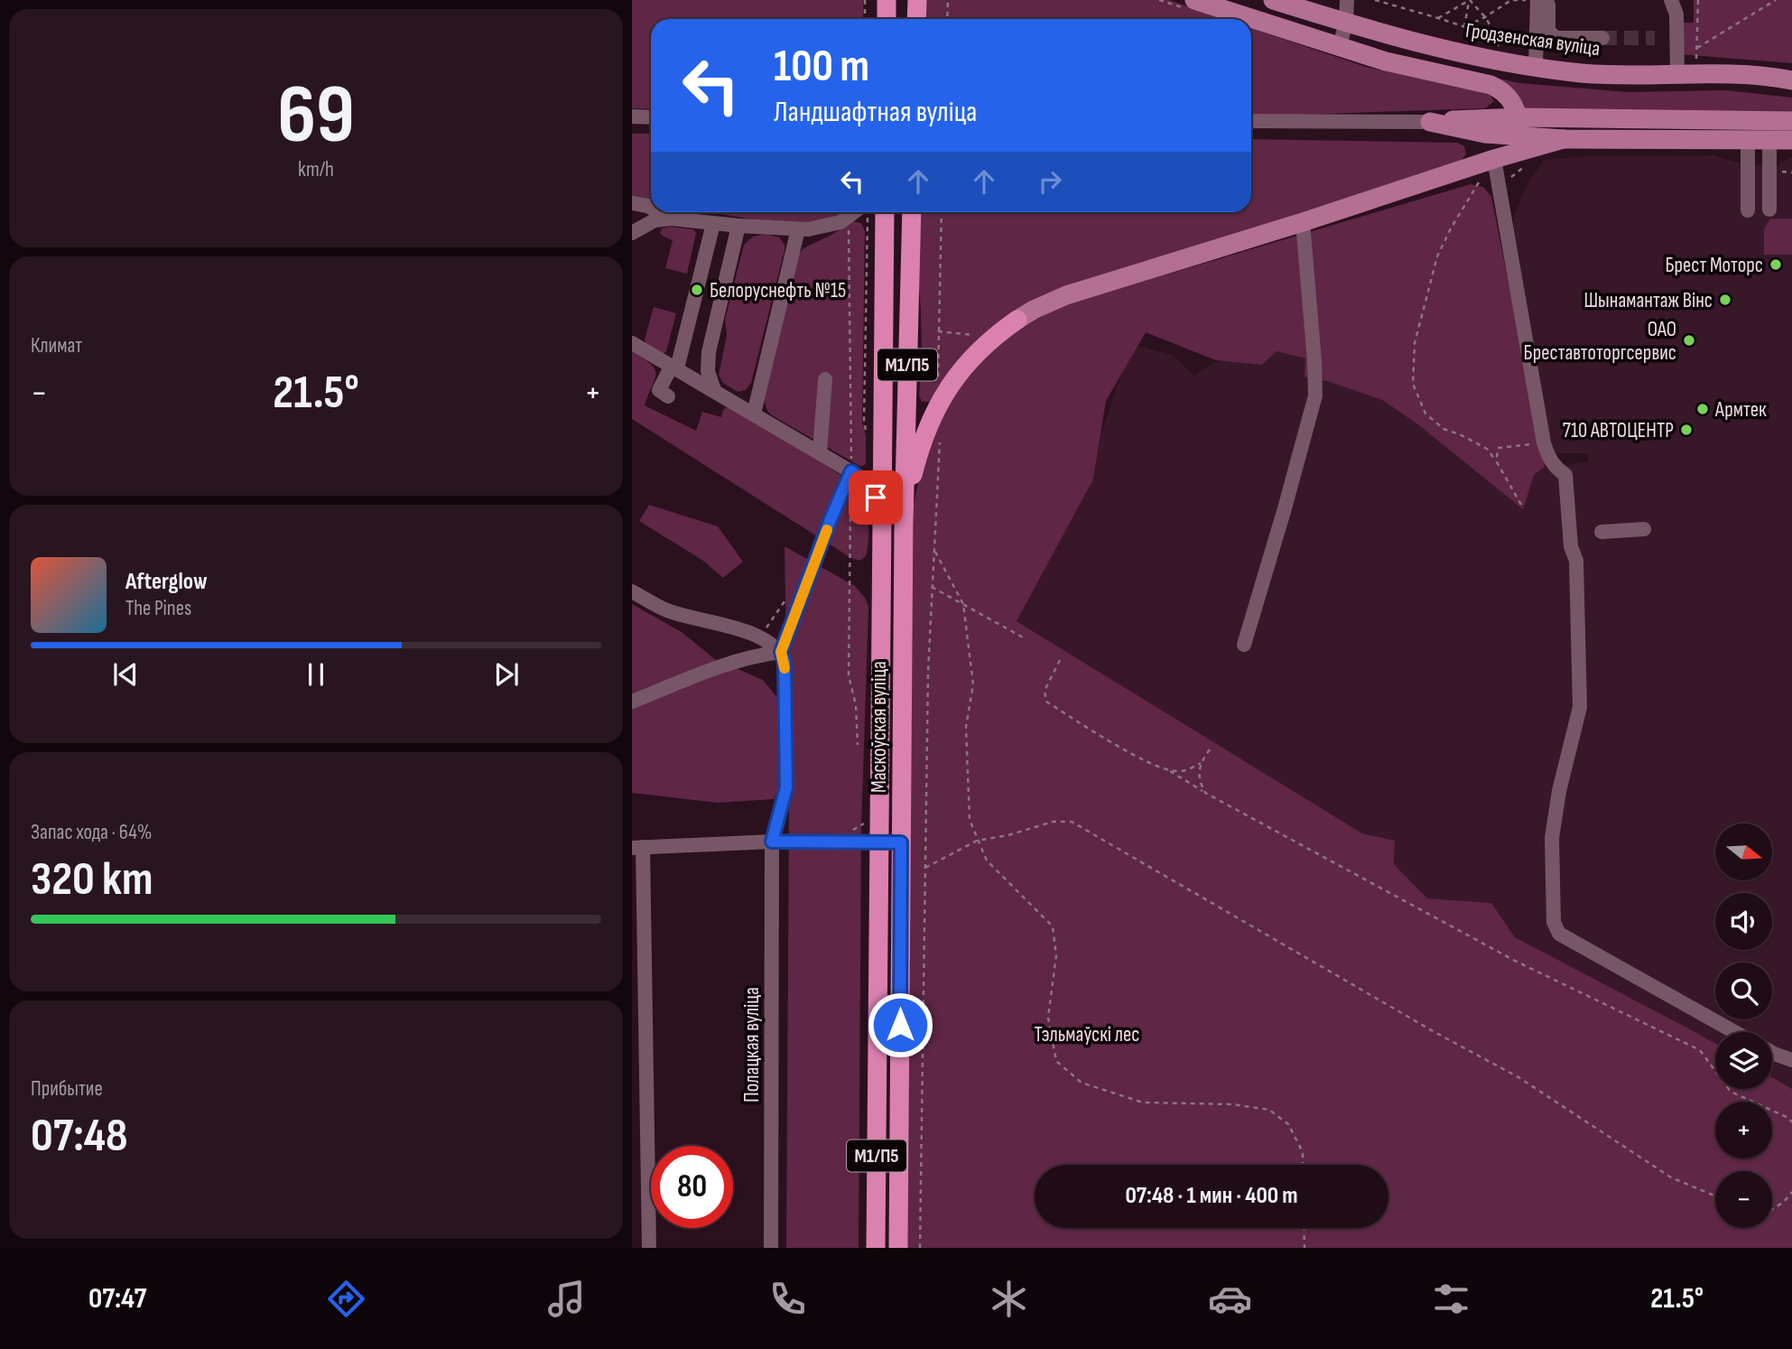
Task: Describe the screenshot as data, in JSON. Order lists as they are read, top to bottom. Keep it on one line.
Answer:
{"streets":{"highway":["М1/П5","Маскоўская вуліца"],"main road":["Гродзенская вуліца"],"street":["Полацкая вуліца"]},"parks":["Тэльмаўскі лес"],"places":["Брест Моторс","Белоруснефть №15","Шынамантаж Вінс","ОАО Бреставтоторгсервис","Армтек","710 АВТОЦЕНТР"],"north":"right","page":{"tile":[["69","km/h"],"Климат",["Запас хода · 64%","320 km"],["Прибытие","07:48"]],"turn":["100 m","Ландшафтная вуліца"],"heat":["−","21.5°","+"],"song":["Afterglow","The Pines"],"map_buttons":["+","−"],"limit":"80","trip":"07:48 · 1 мин · 400 m","tabs":["07:47","21.5°"]}}
